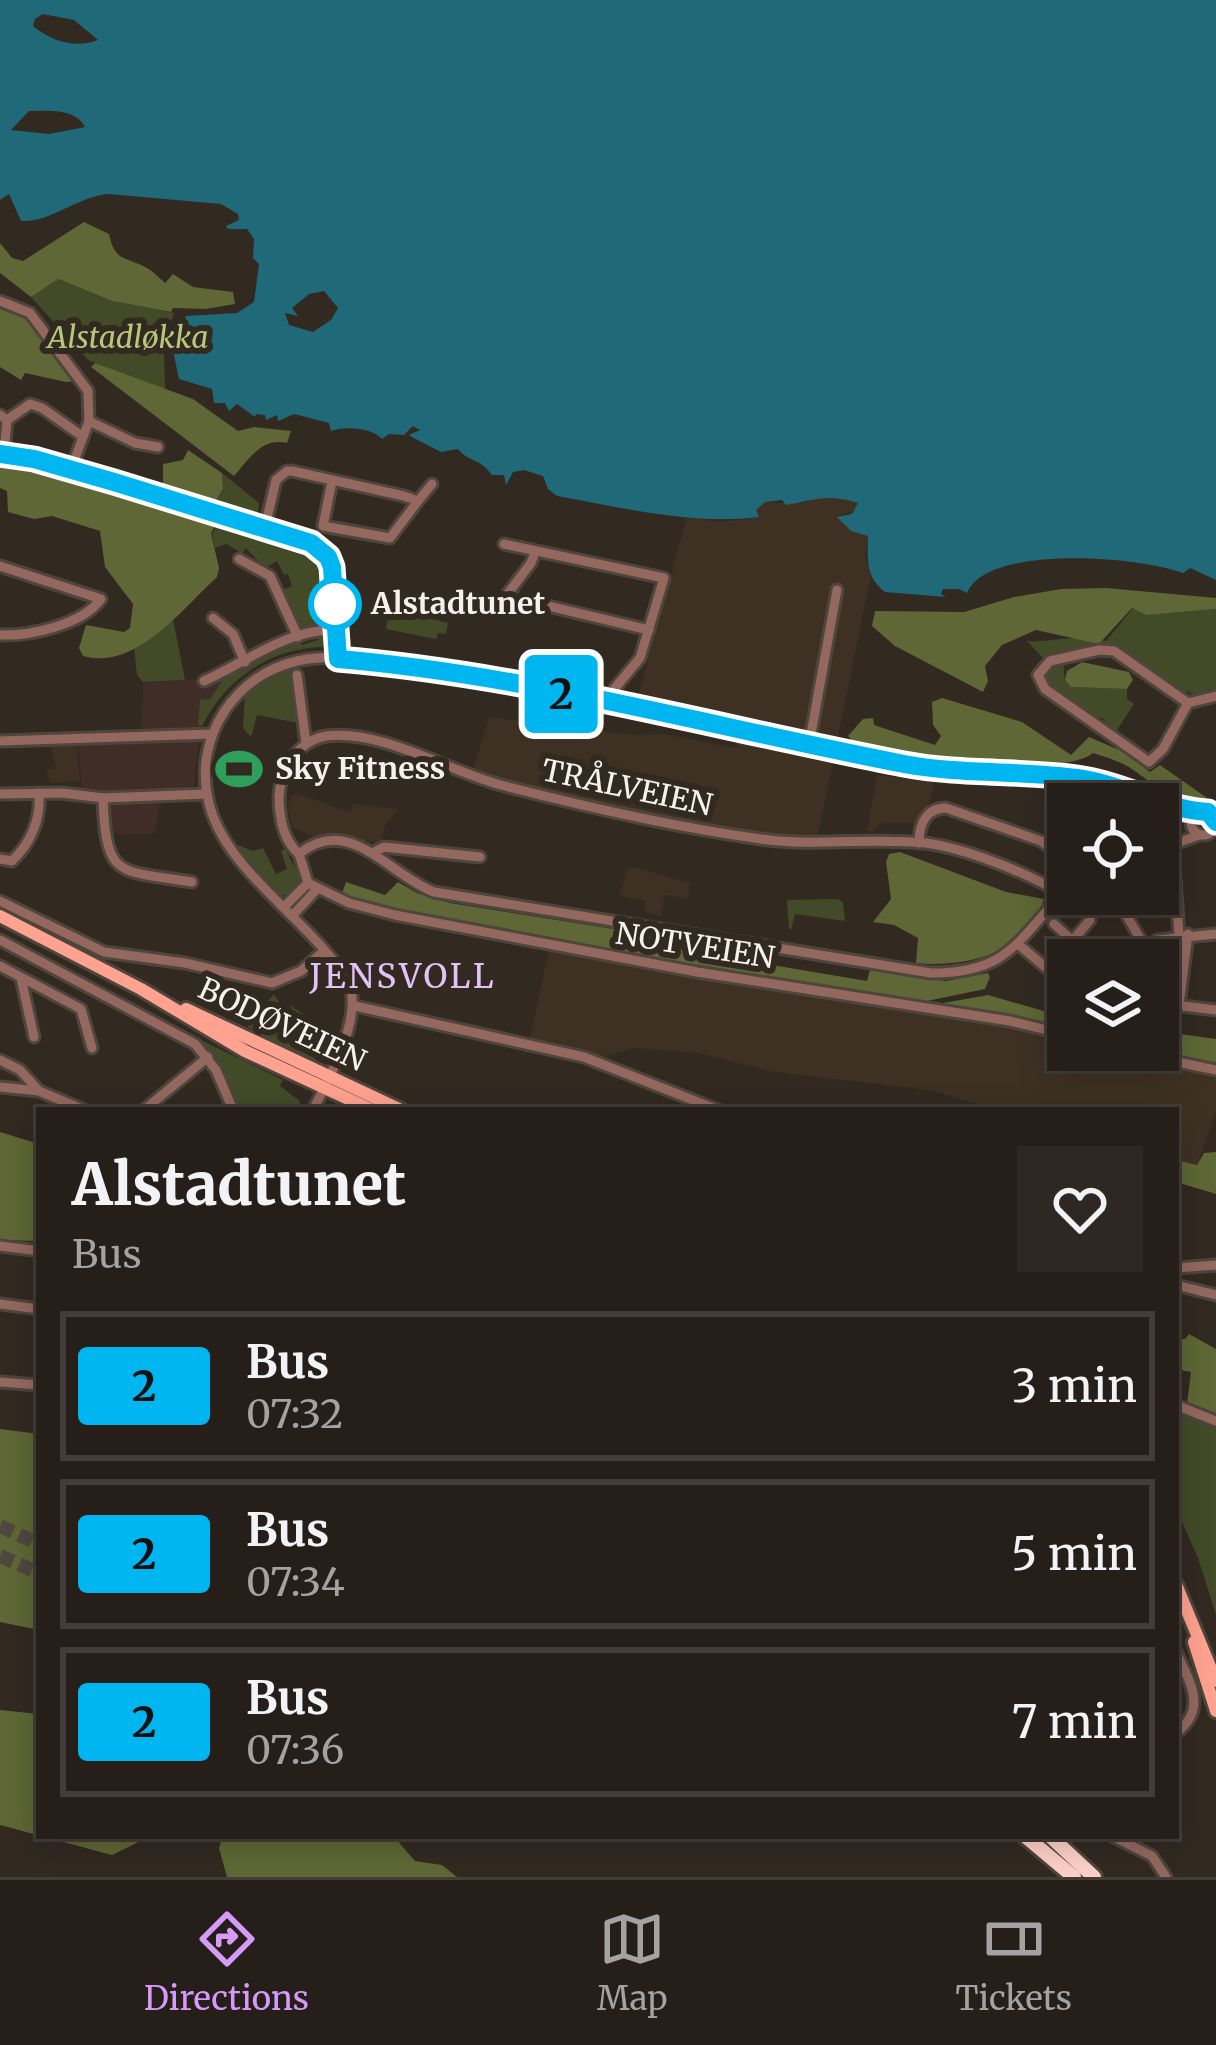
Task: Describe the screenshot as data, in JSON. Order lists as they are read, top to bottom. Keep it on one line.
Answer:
{"streets":{"main road":["BODØVEIEN"],"street":["TRÅLVEIEN","NOTVEIEN"]},"districts":["JENSVOLL"],"parks":["Alstadløkka"],"places":{"other":["Alstadtunet"],"sports":["Sky Fitness"]},"lines":["bus line 2"],"page":{"on_map":"2","heading":["Alstadtunet","Bus"],"list":[{"mark":"2","name":"Bus","note":"07:32","value":"3 min"},{"mark":"2","name":"Bus","note":"07:34","value":"5 min"},{"mark":"2","name":"Bus","note":"07:36","value":"7 min"}],"tabs":["Directions","Map","Tickets"]}}
